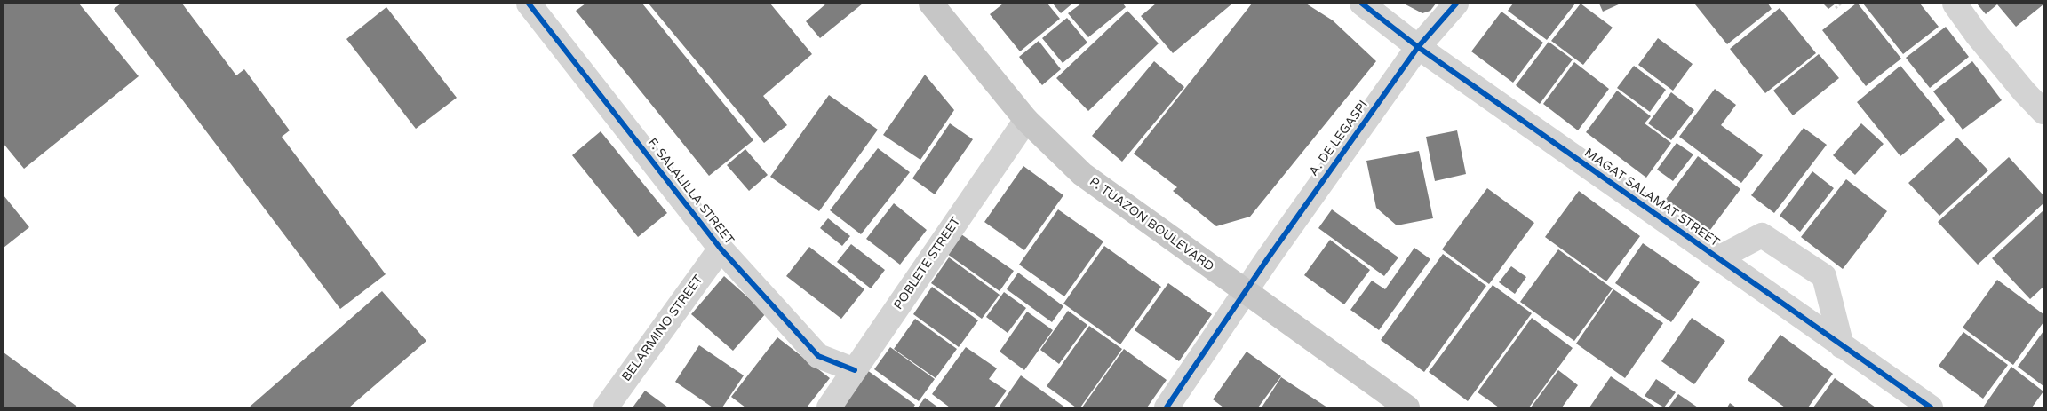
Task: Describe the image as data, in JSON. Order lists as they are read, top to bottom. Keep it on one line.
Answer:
{"streets":{"main road":["P. TUAZON BOULEVARD"],"street":["A. DE LEGASPI","F. SALALILLA STREET","MAGAT SALAMAT STREET","POBLETE STREET","BELARMINO STREET"]},"crossings":[["A. DE LEGASPI","MAGAT SALAMAT STREET"],["A. DE LEGASPI","P. TUAZON BOULEVARD"],["F. SALALILLA STREET","POBLETE STREET"],["F. SALALILLA STREET","BELARMINO STREET"],["P. TUAZON BOULEVARD","POBLETE STREET"]]}
